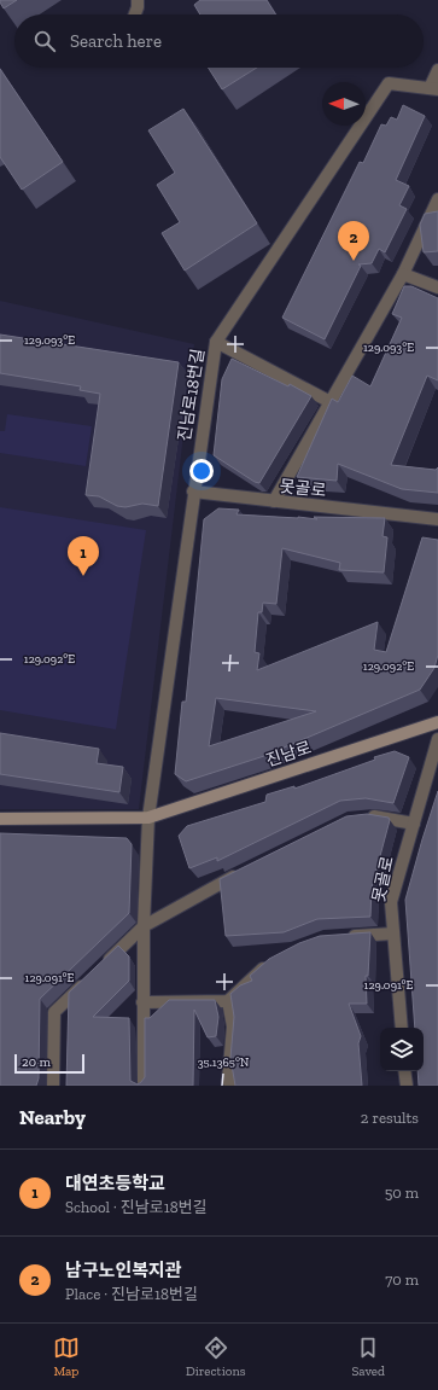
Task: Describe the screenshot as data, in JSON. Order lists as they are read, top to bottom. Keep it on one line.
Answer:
{"streets":{"main road":["진남로"],"street":["진남로18번길","못골로"]},"crossings":[["진남로18번길","못골로"],["진남로18번길","진남로"]],"scale_bar":"20 m","north":"left","page":{"search":"Search here","pins":["2","1"],"scale":"20 m","heading":["Nearby","2 results"],"list":[{"mark":"1","name":"대연초등학교","note":"School · 진남로18번길","value":"50 m"},{"mark":"2","name":"남구노인복지관","note":"Place · 진남로18번길","value":"70 m"}],"nav":["Map","Directions","Saved"]},"coordinates":["129.093°E","129.092°E","129.091°E","35.1365°N"]}
